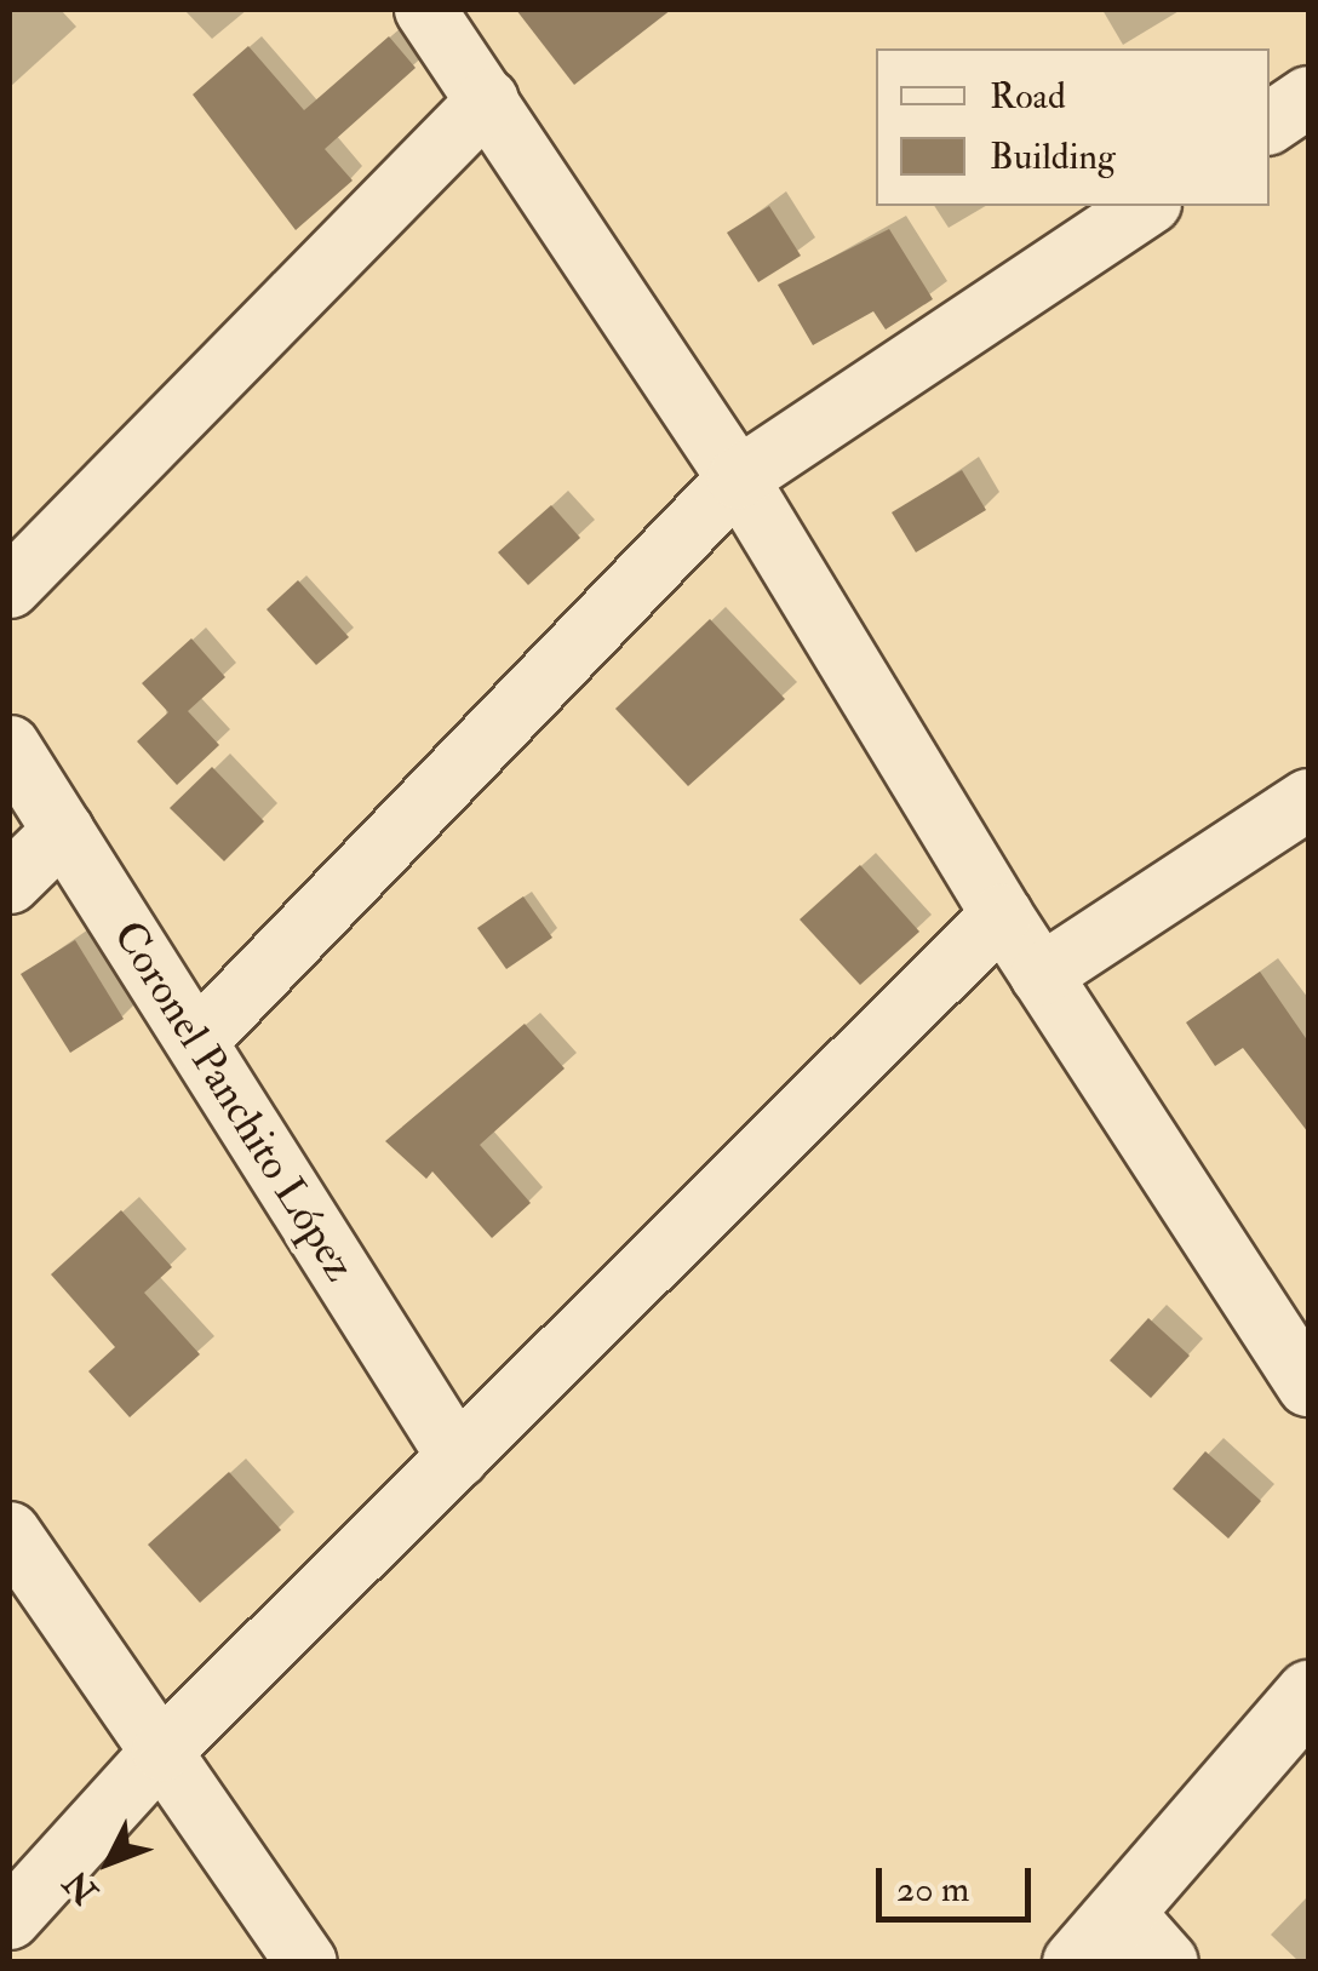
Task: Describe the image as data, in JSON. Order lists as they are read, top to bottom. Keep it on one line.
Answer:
{"streets":{"street":["Coronel Panchito López"]},"legend":["Road","Building"],"scale_bar":"20 m","north":"bottom left"}
